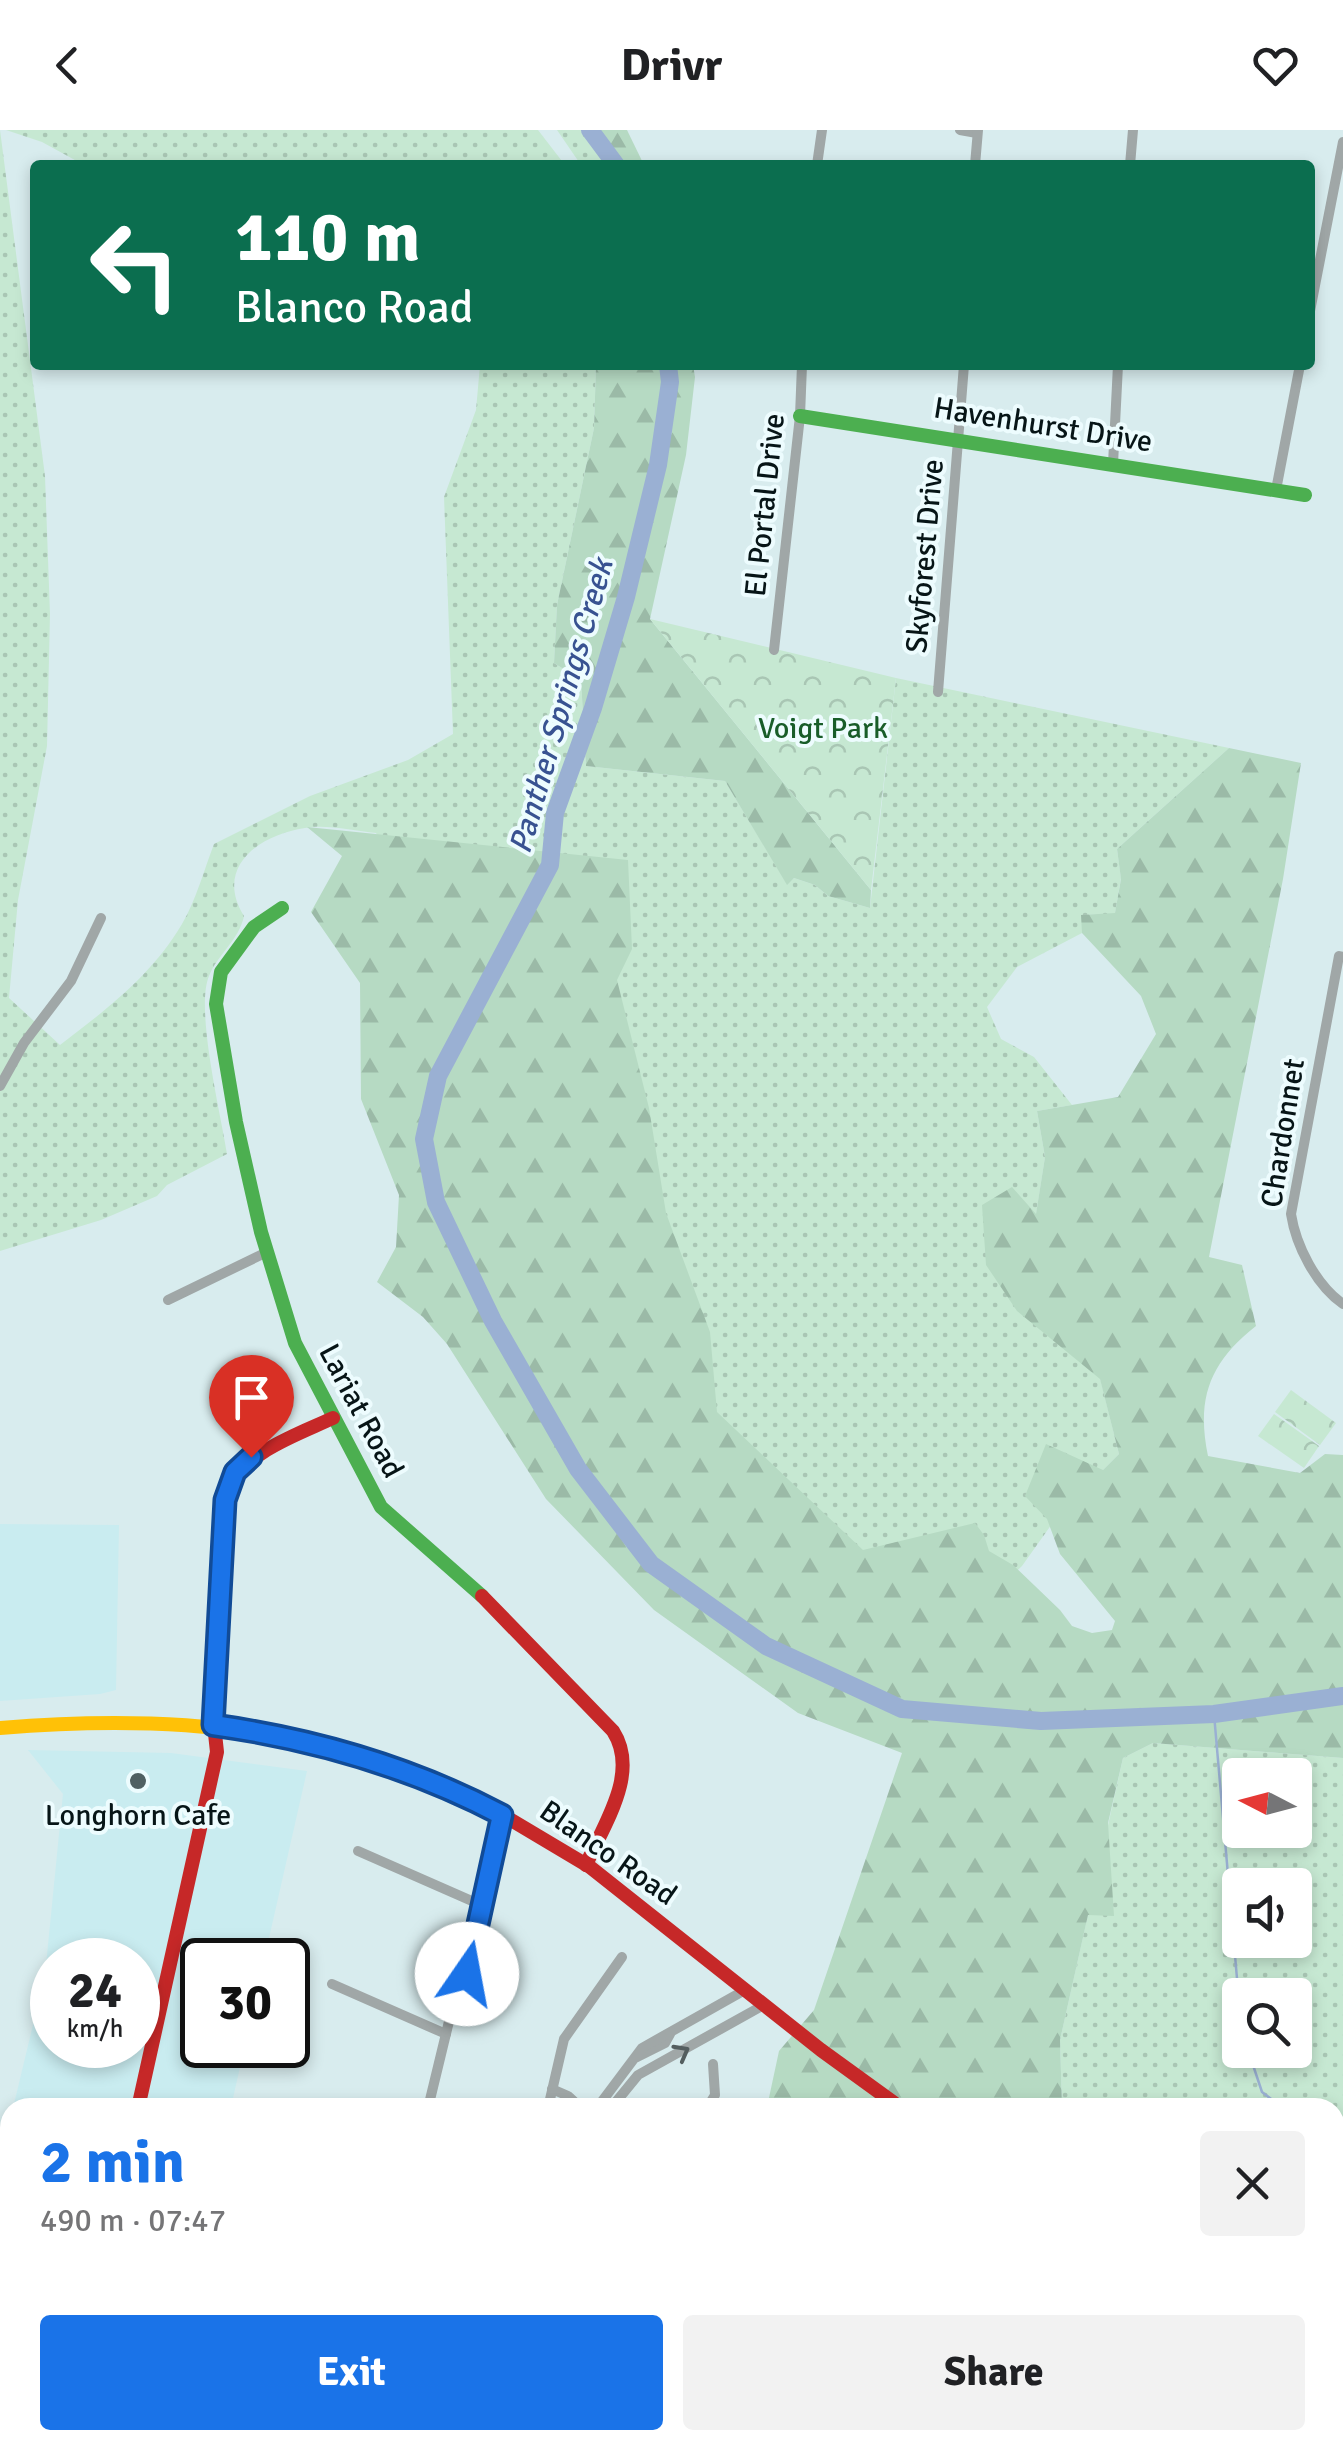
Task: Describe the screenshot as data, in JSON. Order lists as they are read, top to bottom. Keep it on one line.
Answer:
{"streets":{"street":["Havenhurst Drive","El Portal Drive","Skyforest Drive","Chardonnet","Lariat Road","Blanco Road"]},"crossings":[["Havenhurst Drive","El Portal Drive"],["Havenhurst Drive","Skyforest Drive"],["Lariat Road","Blanco Road"]],"water":["Panther Springs Creek"],"parks":["Voigt Park"],"places":["Longhorn Cafe"],"north":"left","page":{"header":"Drivr","turn":["110 m","Blanco Road"],"speed":"24 km/h","limit":"30","heading":["2 min","490 m · 07:47"],"buttons":["Exit","Share"]}}
